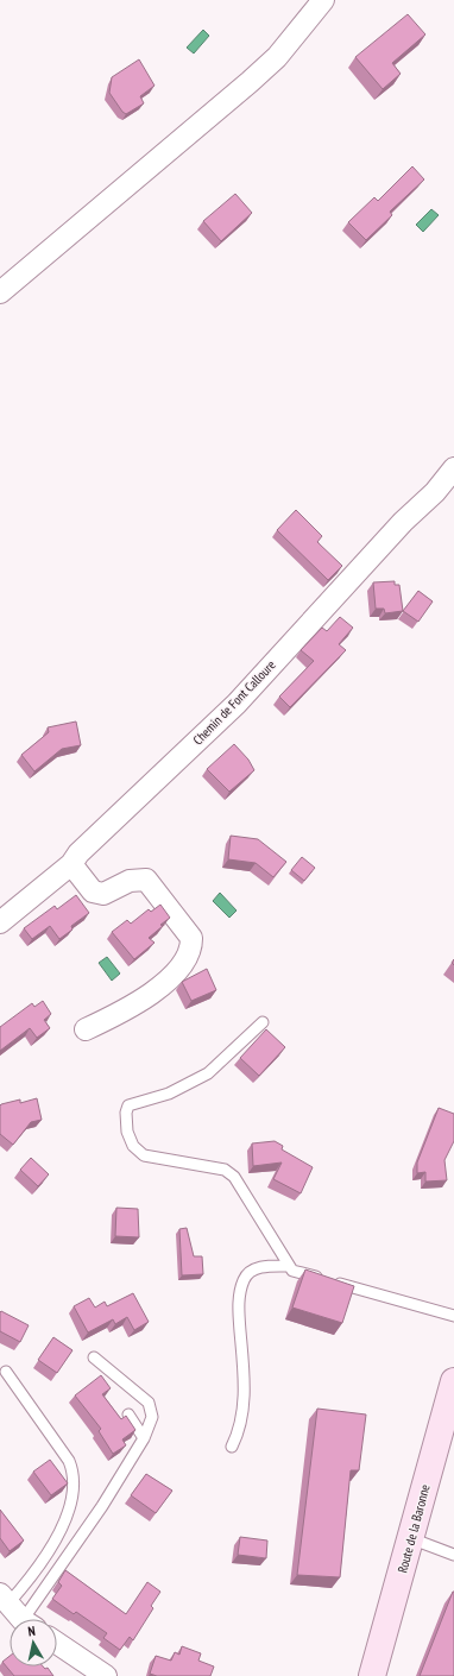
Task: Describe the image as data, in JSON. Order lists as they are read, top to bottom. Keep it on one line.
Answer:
{"streets":{"main road":["Route de la Baronne"],"street":["Chemin de Font Calloure"]},"north":"top"}
